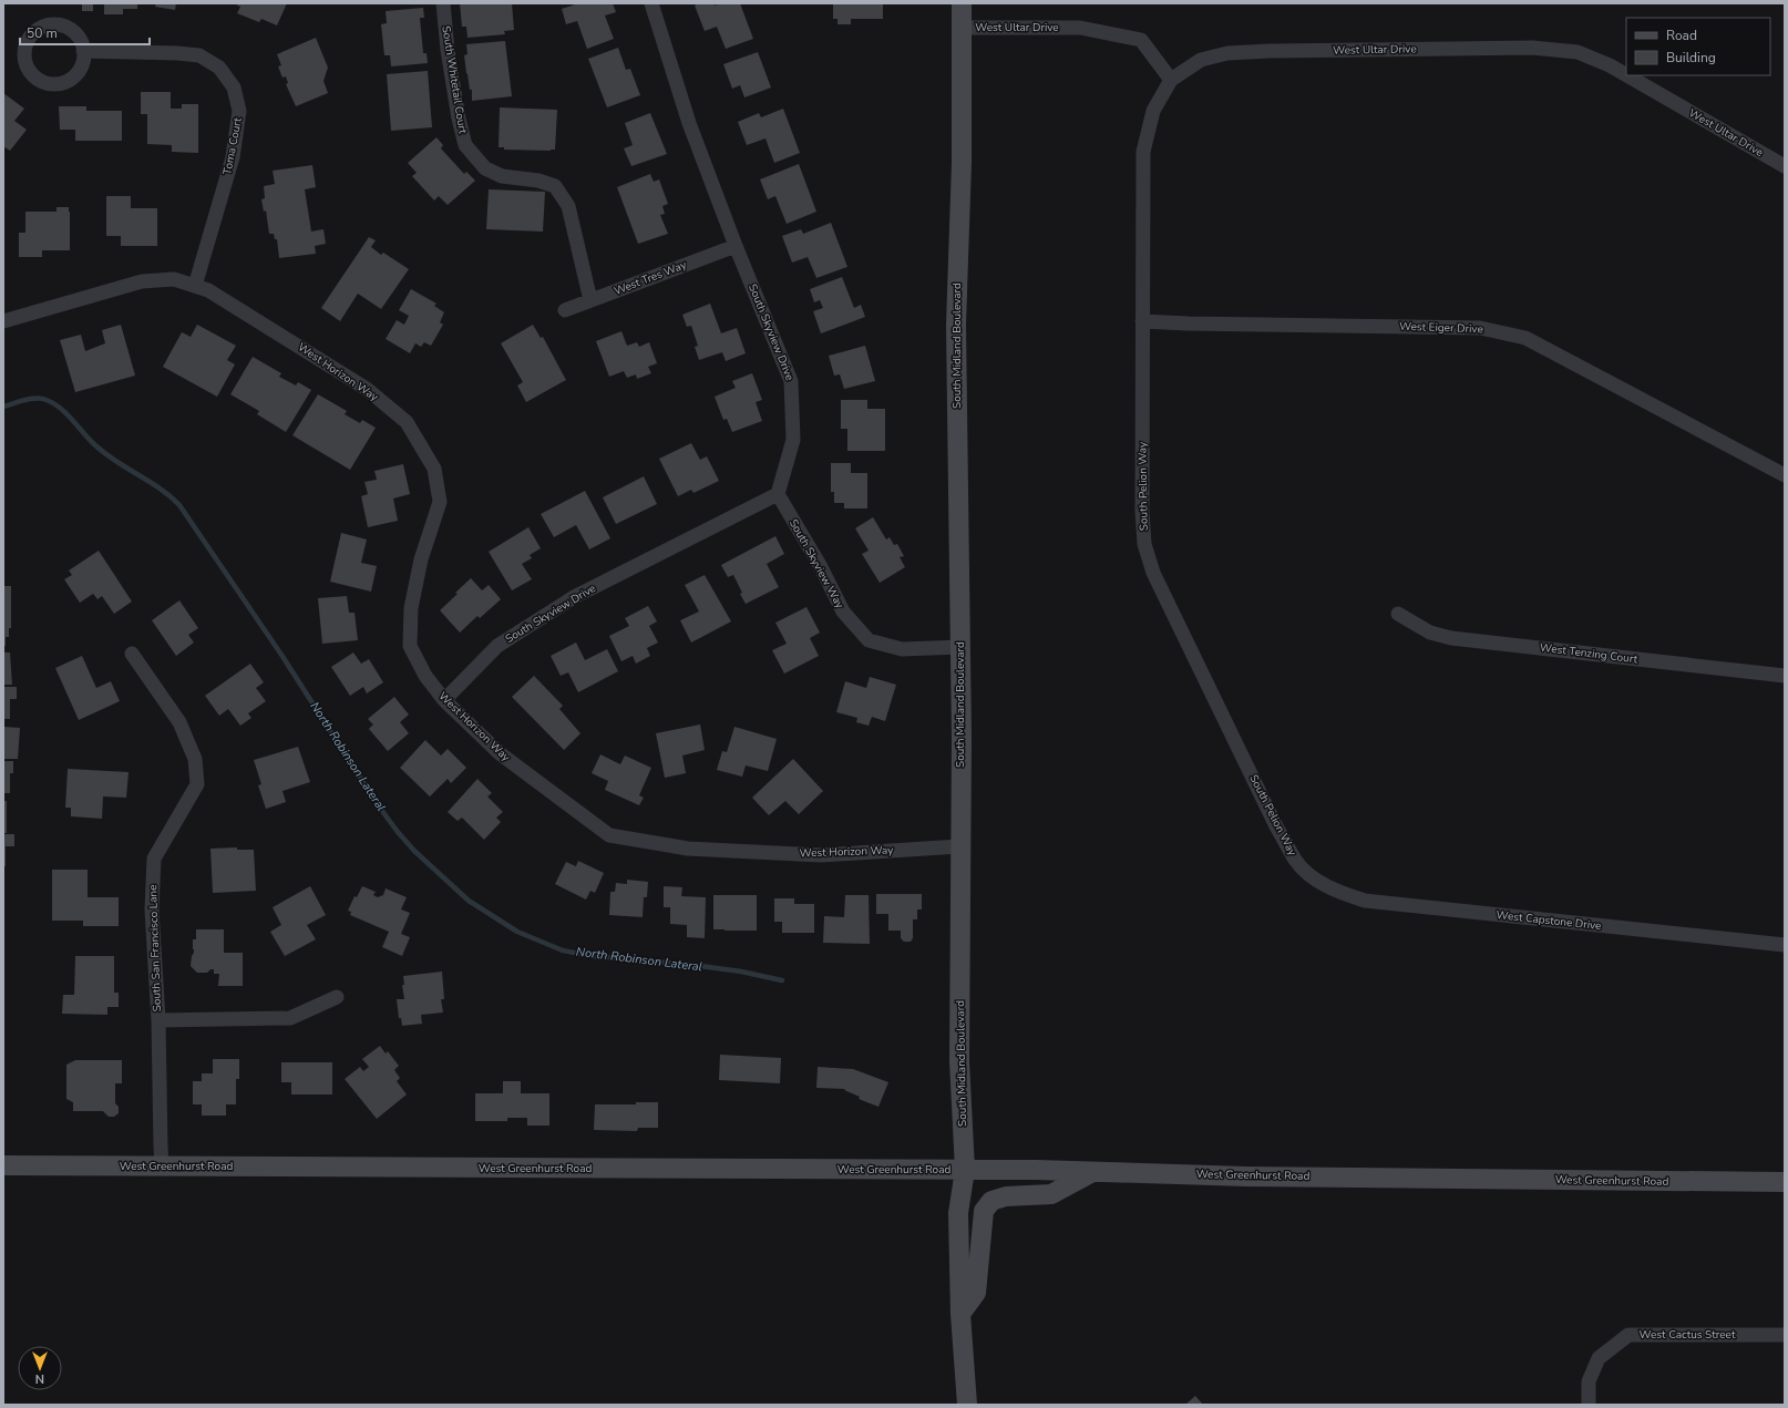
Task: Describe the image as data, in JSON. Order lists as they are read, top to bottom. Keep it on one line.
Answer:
{"streets":{"main road":["South Midland Boulevard","West Greenhurst Road"],"street":["West Ultar Drive","South Whitetail Court","Toma Court","West Tres Way","West Eiger Drive","South Skyview Drive","West Horizon Way","South Pelion Way","South Skyview Way","West Tenzing Court","West Capstone Drive","South San Francisco Lane","West Cactus Street"]},"crossings":[["West Ultar Drive","South Midland Boulevard"],["West Ultar Drive","South Pelion Way"],["South Whitetail Court","West Tres Way"],["Toma Court","West Horizon Way"],["West Tres Way","South Skyview Drive"],["West Eiger Drive","South Pelion Way"],["South Skyview Drive","West Horizon Way"],["South Skyview Drive","South Skyview Way"],["South Midland Boulevard","West Horizon Way"],["South Midland Boulevard","South Skyview Way"],["South Midland Boulevard","West Greenhurst Road"],["South Pelion Way","West Capstone Drive"],["South San Francisco Lane","West Greenhurst Road"]],"water":["North Robinson Lateral"],"legend":["Road","Building"],"scale_bar":"50 m","north":"bottom"}
